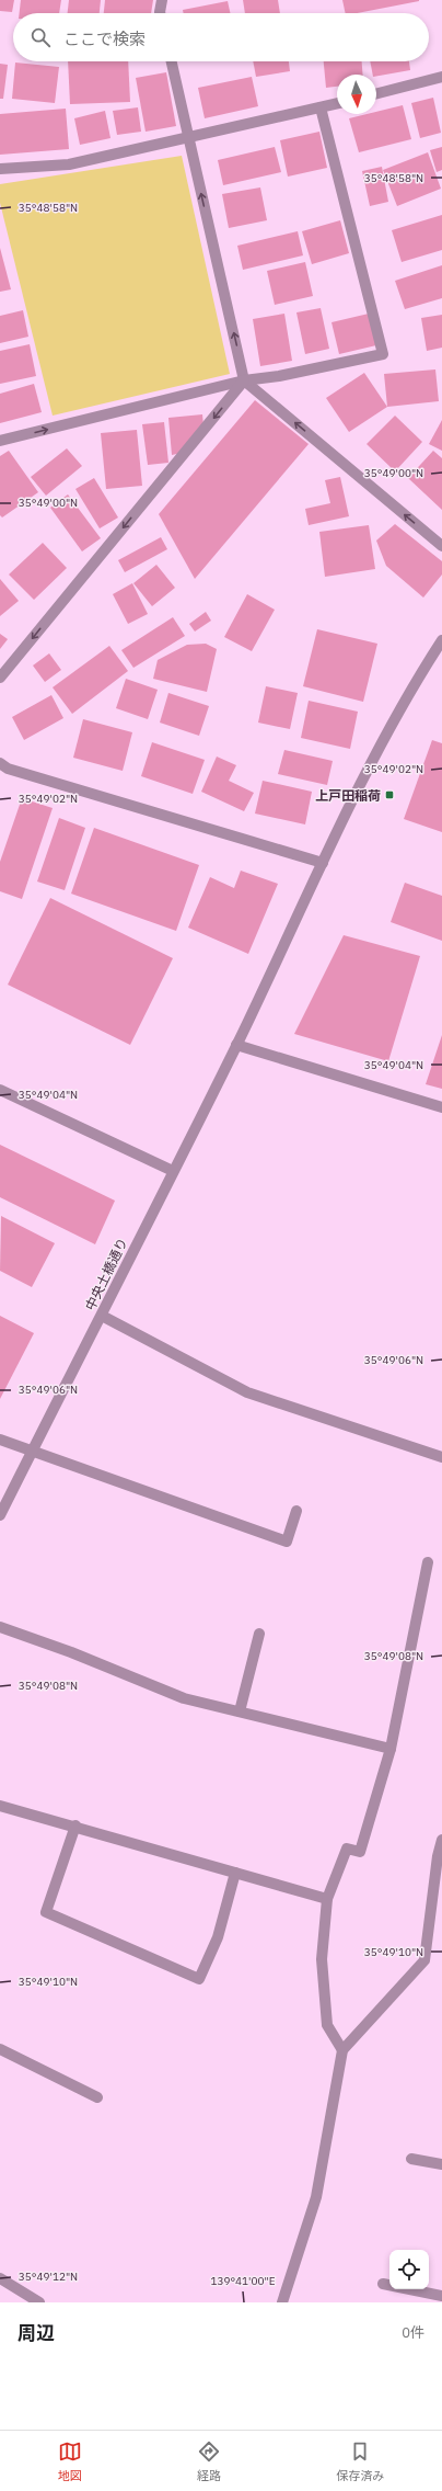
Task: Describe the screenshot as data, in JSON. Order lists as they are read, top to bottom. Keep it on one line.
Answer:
{"streets":{"street":["中央土橋通り"]},"places":{"transit":["上戸田稲荷"]},"north":"bottom","page":{"search":"ここで検索","heading":["周辺","0件"],"nav":["地図","経路","保存済み"]},"coordinates":["35°48'58\"N","35°49'00\"N","35°49'02\"N","35°49'04\"N","35°49'06\"N","35°49'08\"N","35°49'10\"N","35°49'12\"N","139°41'00\"E"]}
